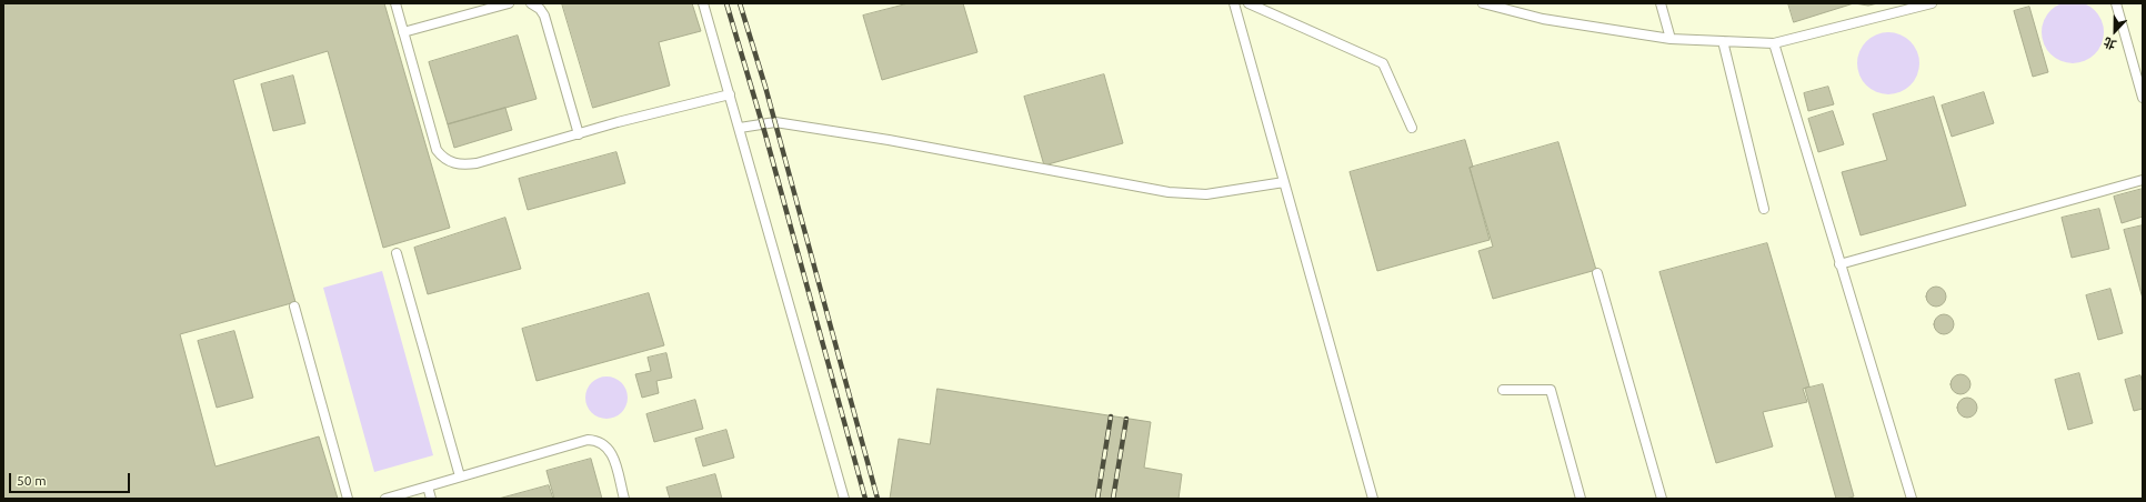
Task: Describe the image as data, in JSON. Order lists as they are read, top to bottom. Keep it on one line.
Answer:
{"scale_bar":"50 m","north":"bottom"}
